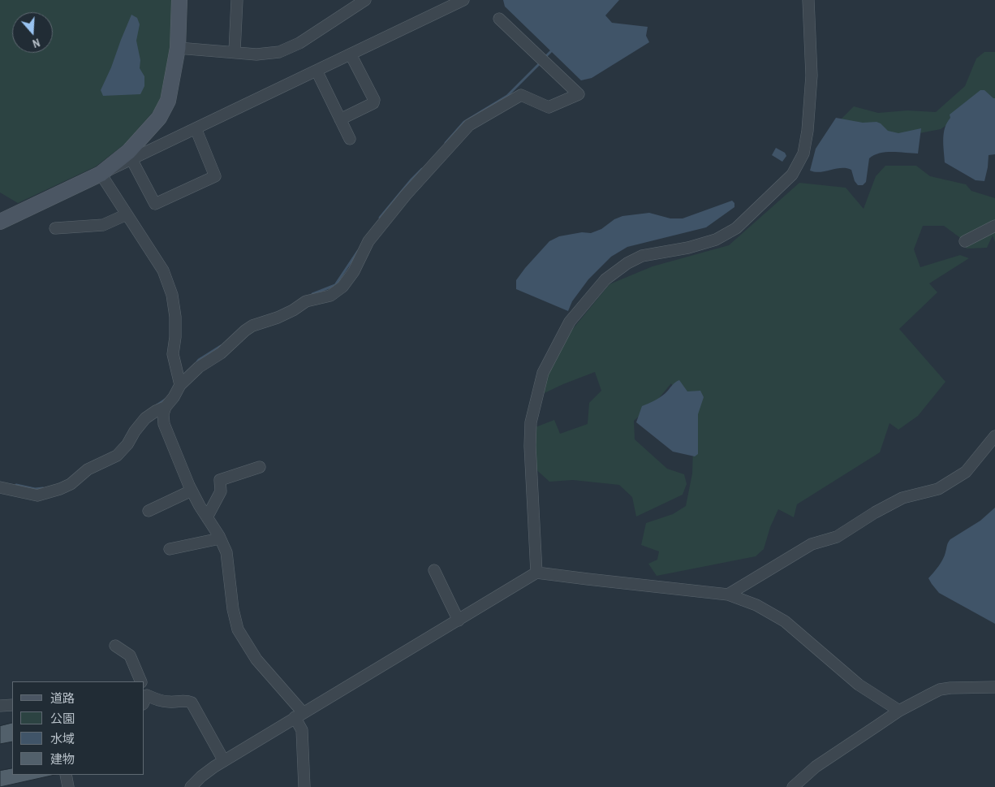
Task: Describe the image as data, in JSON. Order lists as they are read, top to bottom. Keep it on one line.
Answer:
{"legend":["道路","公園","水域","建物"],"north":"bottom"}
